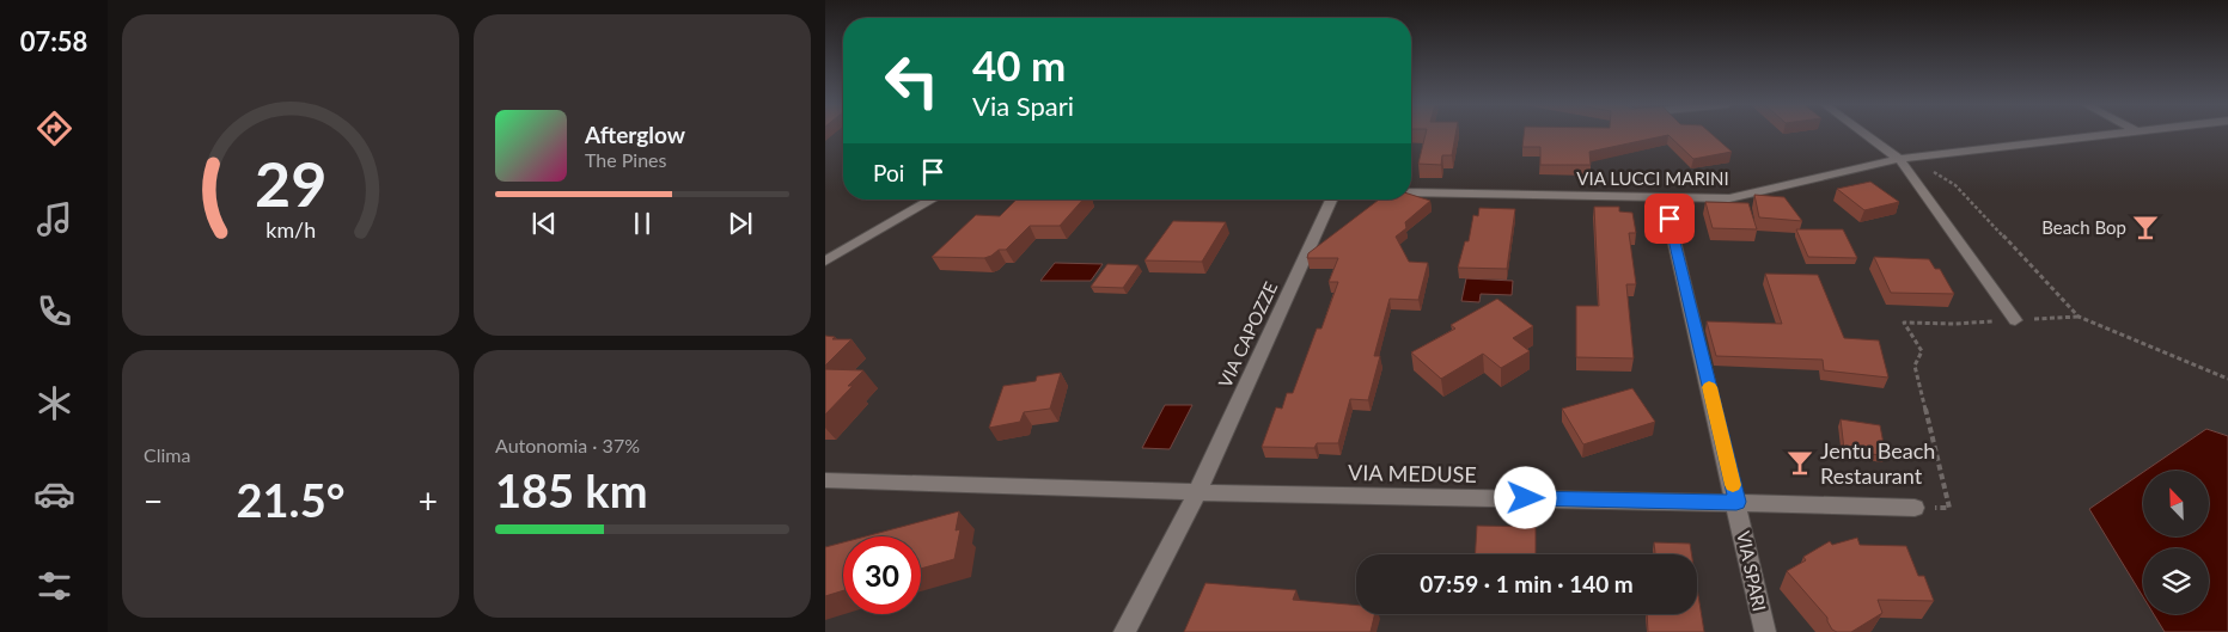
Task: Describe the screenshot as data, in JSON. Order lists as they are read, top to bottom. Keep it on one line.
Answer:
{"streets":{"street":["VIA LUCCI MARINI","VIA CAPOZZE","VIA MEDUSE","VIA SPARI"]},"crossings":[["VIA LUCCI MARINI","VIA SPARI"],["VIA CAPOZZE","VIA MEDUSE"],["VIA MEDUSE","VIA SPARI"]],"places":{"bar":["Beach Bop","Jentu Beach Restaurant"]},"north":"top left","page":{"tabs":"07:58","turn":["40 m","Via Spari"],"song":["Afterglow","The Pines"],"then":"Poi","tile":["Clima",["Autonomia · 37%","185 km"]],"heat":["−","21.5°","+"],"limit":"30","trip":"07:59 · 1 min · 140 m","gauge":["29","km/h"]}}
